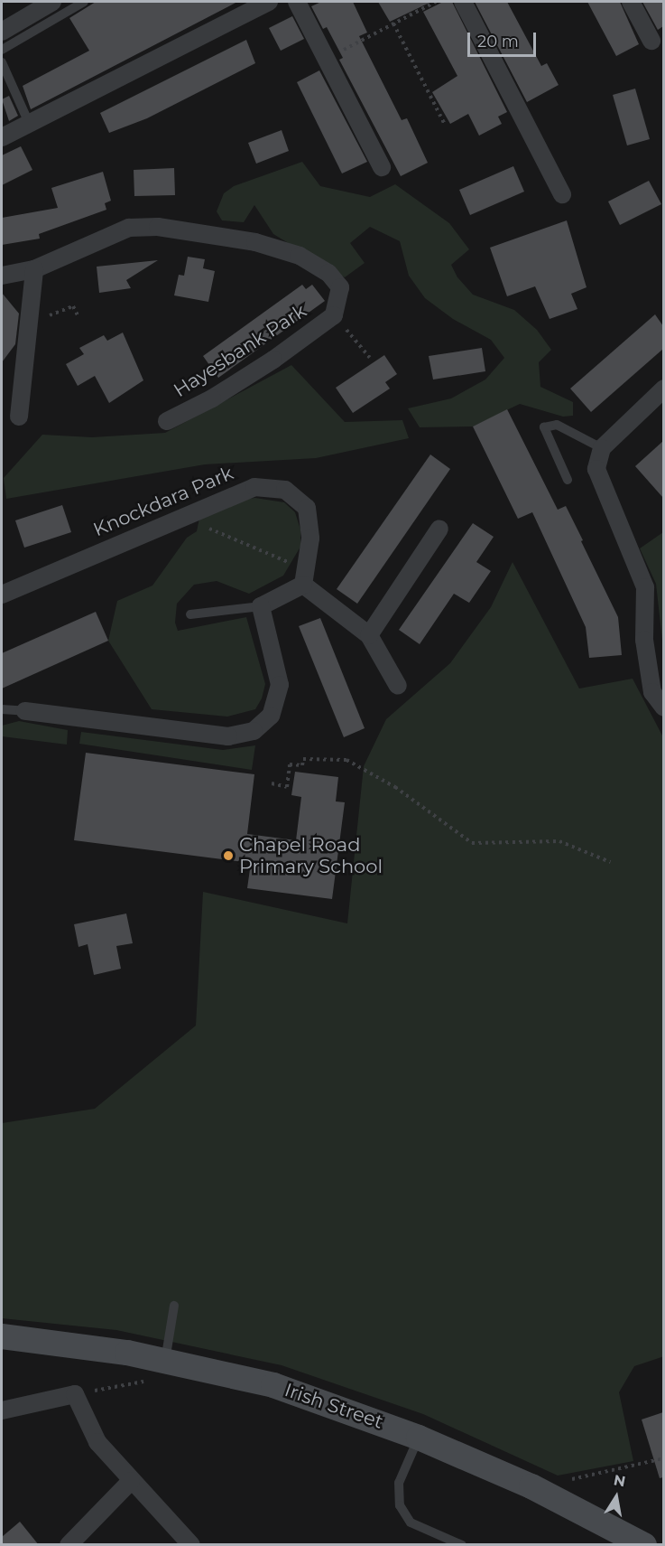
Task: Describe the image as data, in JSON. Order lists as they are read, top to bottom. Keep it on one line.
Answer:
{"streets":{"main road":["Irish Street"],"street":["Hayesbank Park","Knockdara Park"]},"places":["Chapel Road Primary School"],"scale_bar":"20 m","north":"top"}
